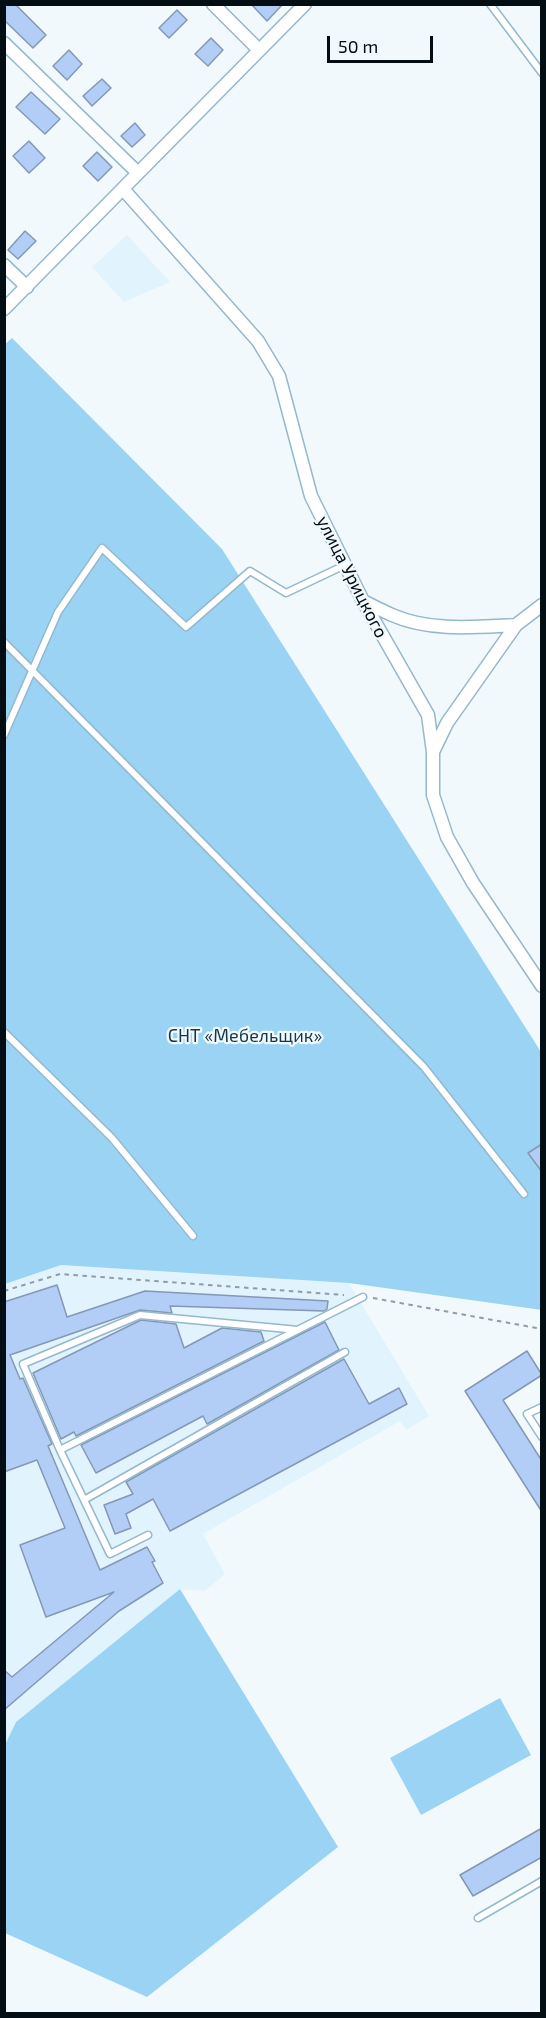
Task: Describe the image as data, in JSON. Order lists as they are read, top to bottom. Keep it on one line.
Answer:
{"streets":{"street":["улица Урицкого"]},"parks":["СНТ «Мебельщик»"],"scale_bar":"50 m"}
